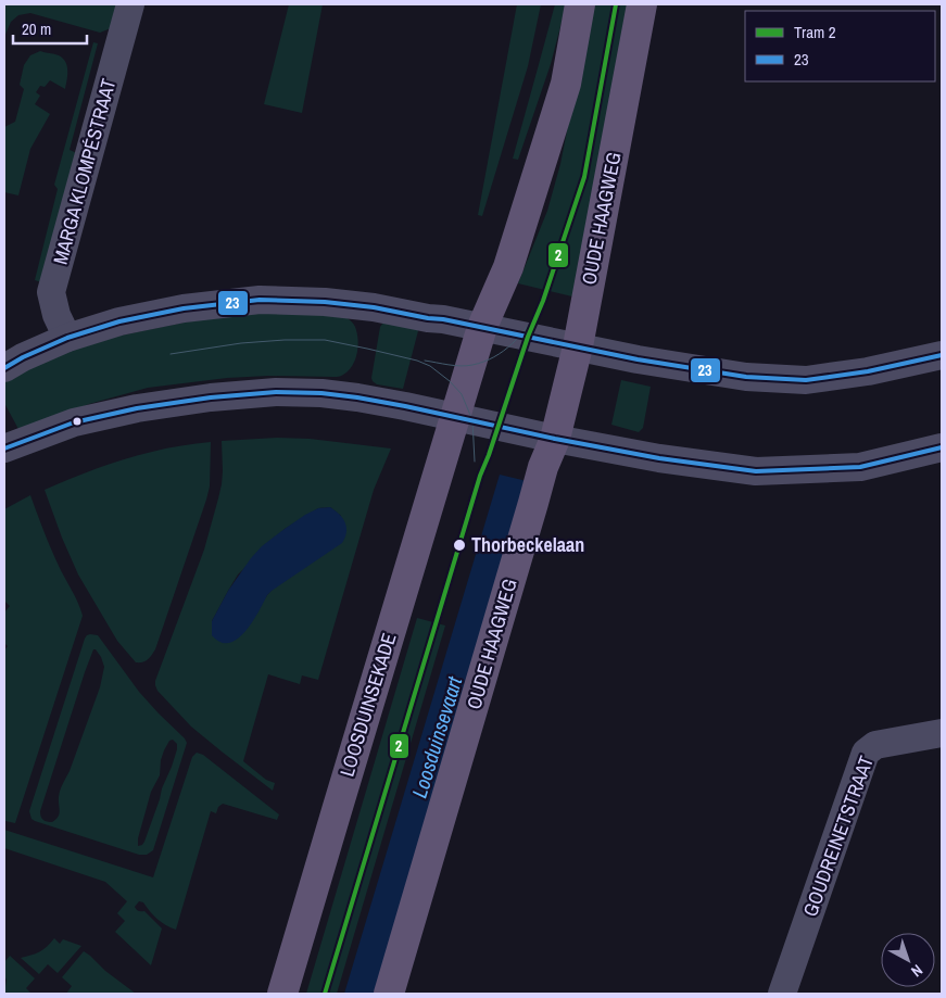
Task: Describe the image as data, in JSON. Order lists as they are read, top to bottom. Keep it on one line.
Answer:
{"streets":{"main road":["OUDE HAAGWEG","LOOSDUINSEKADE"],"street":["MARGA KLOMPÉSTRAAT","GOUDREINETSTRAAT"]},"water":["Loosduinsevaart"],"places":["Thorbeckelaan"],"lines":["tram line 2","transit line 23"],"legend":["Tram 2","23"],"scale_bar":"20 m","north":"bottom right"}
